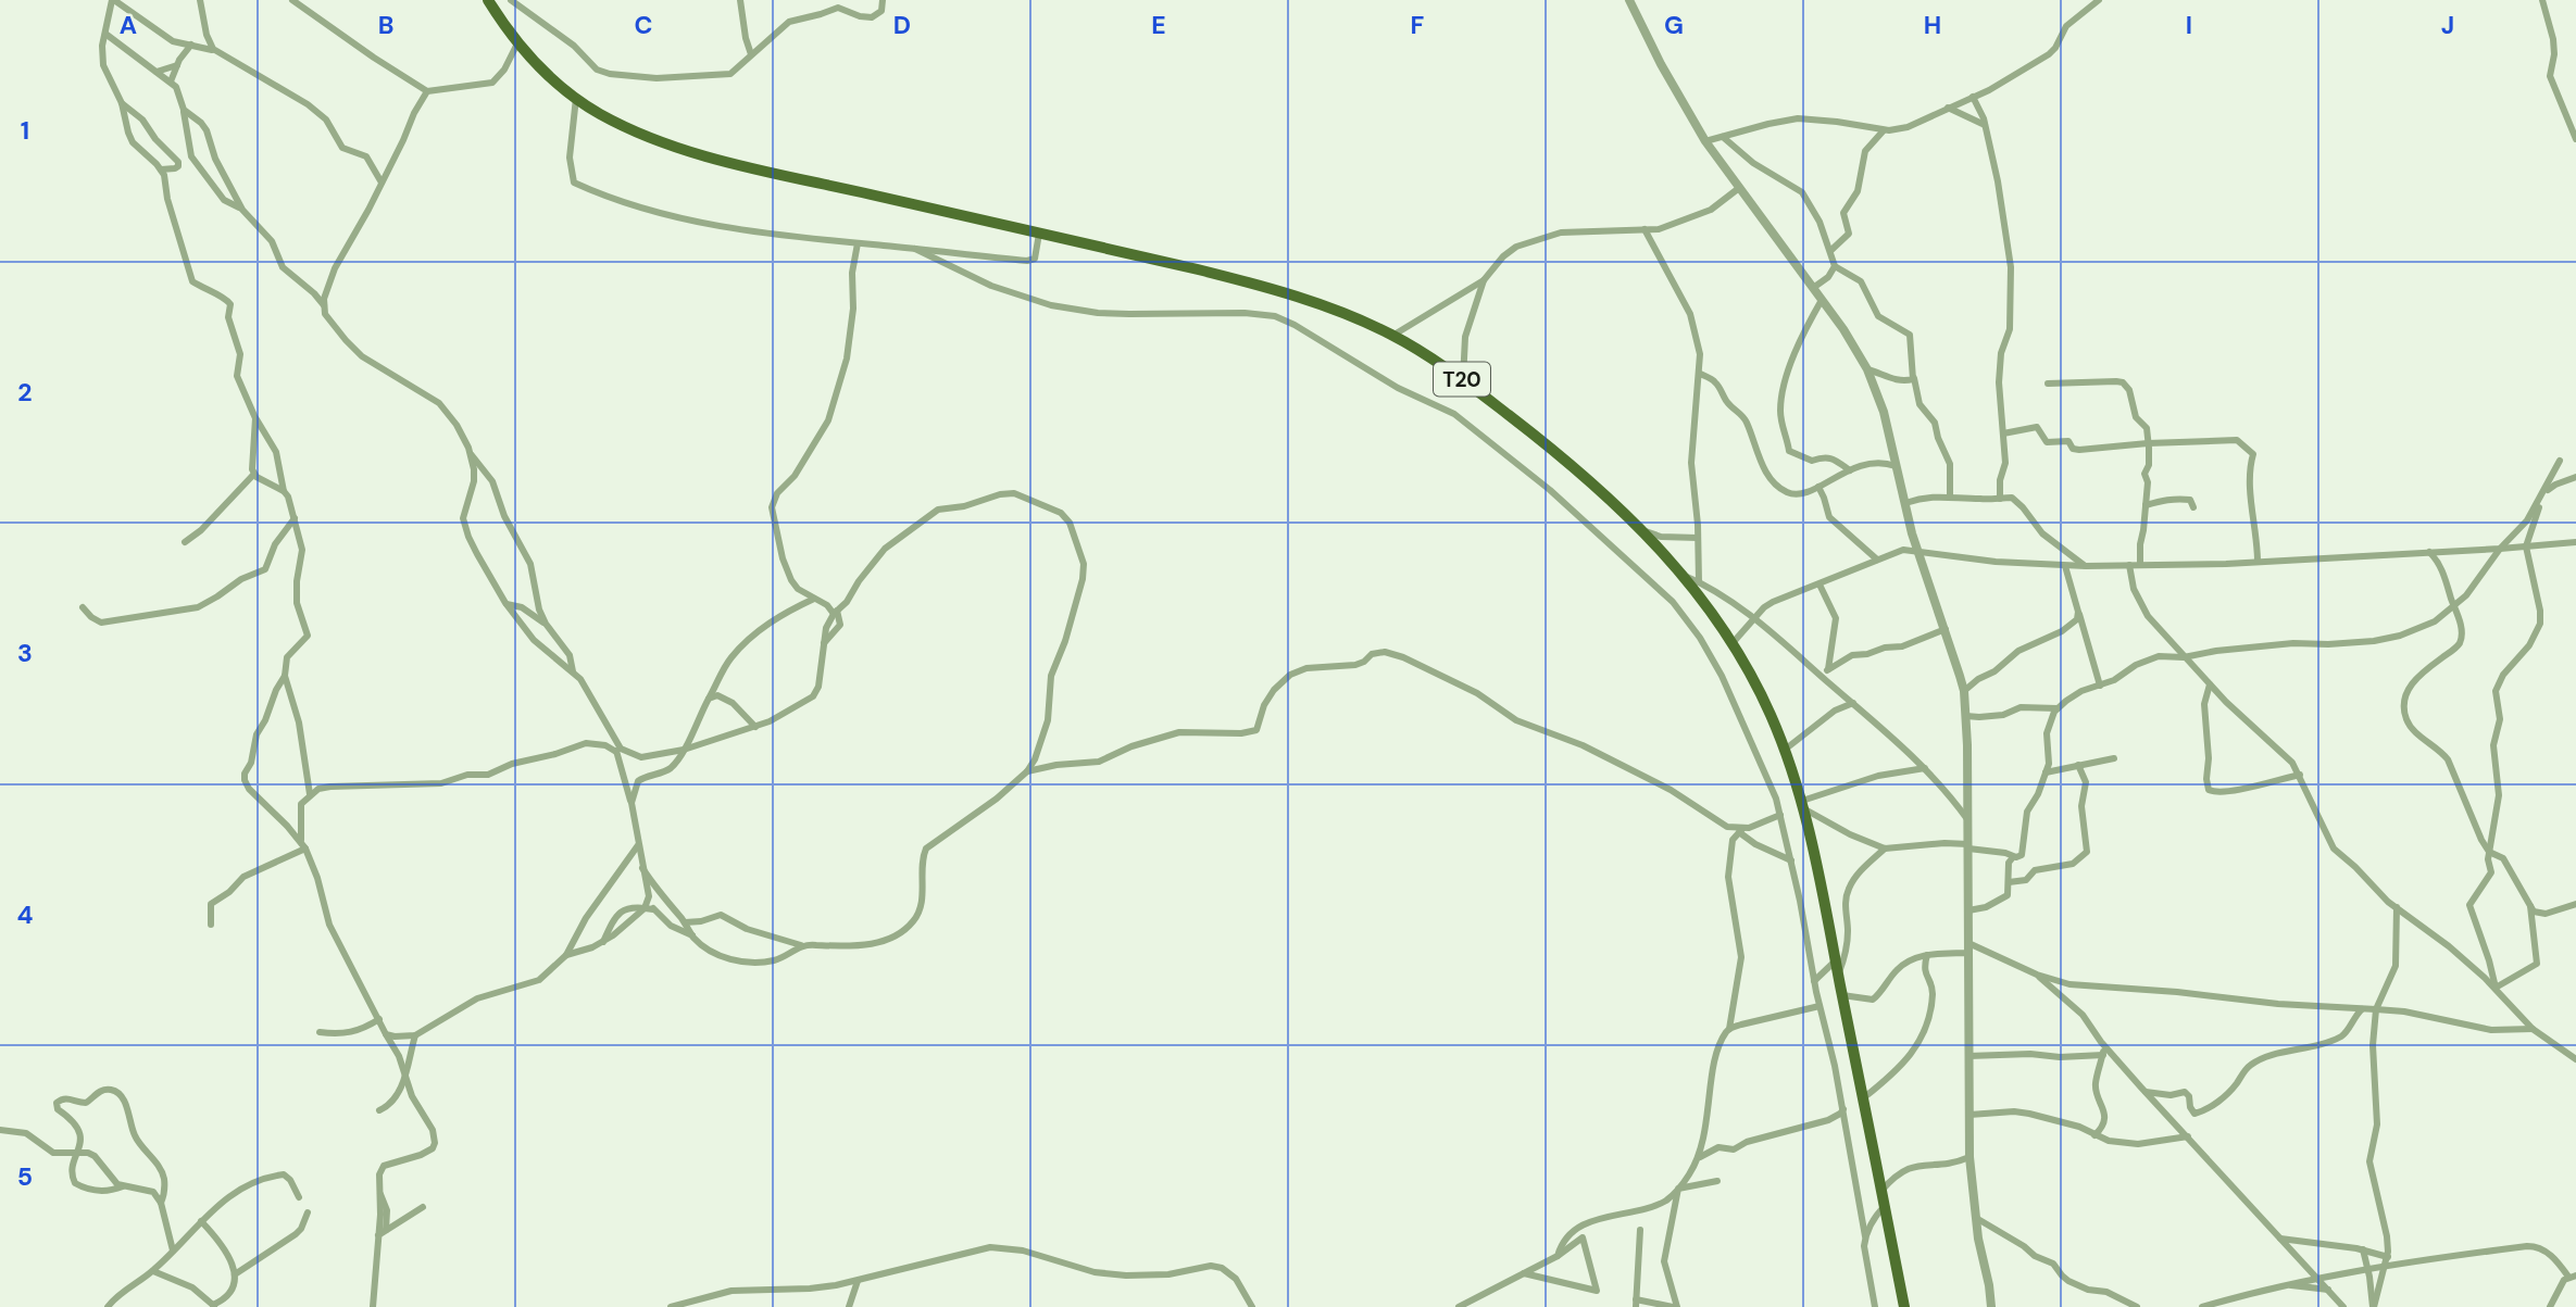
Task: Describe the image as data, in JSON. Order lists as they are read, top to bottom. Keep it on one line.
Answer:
{"streets":{"main road":["T20"]},"grid":{"columns":["A","B","C","D","E","F","G","H","I","J"],"rows":["1","2","3","4","5"]}}
